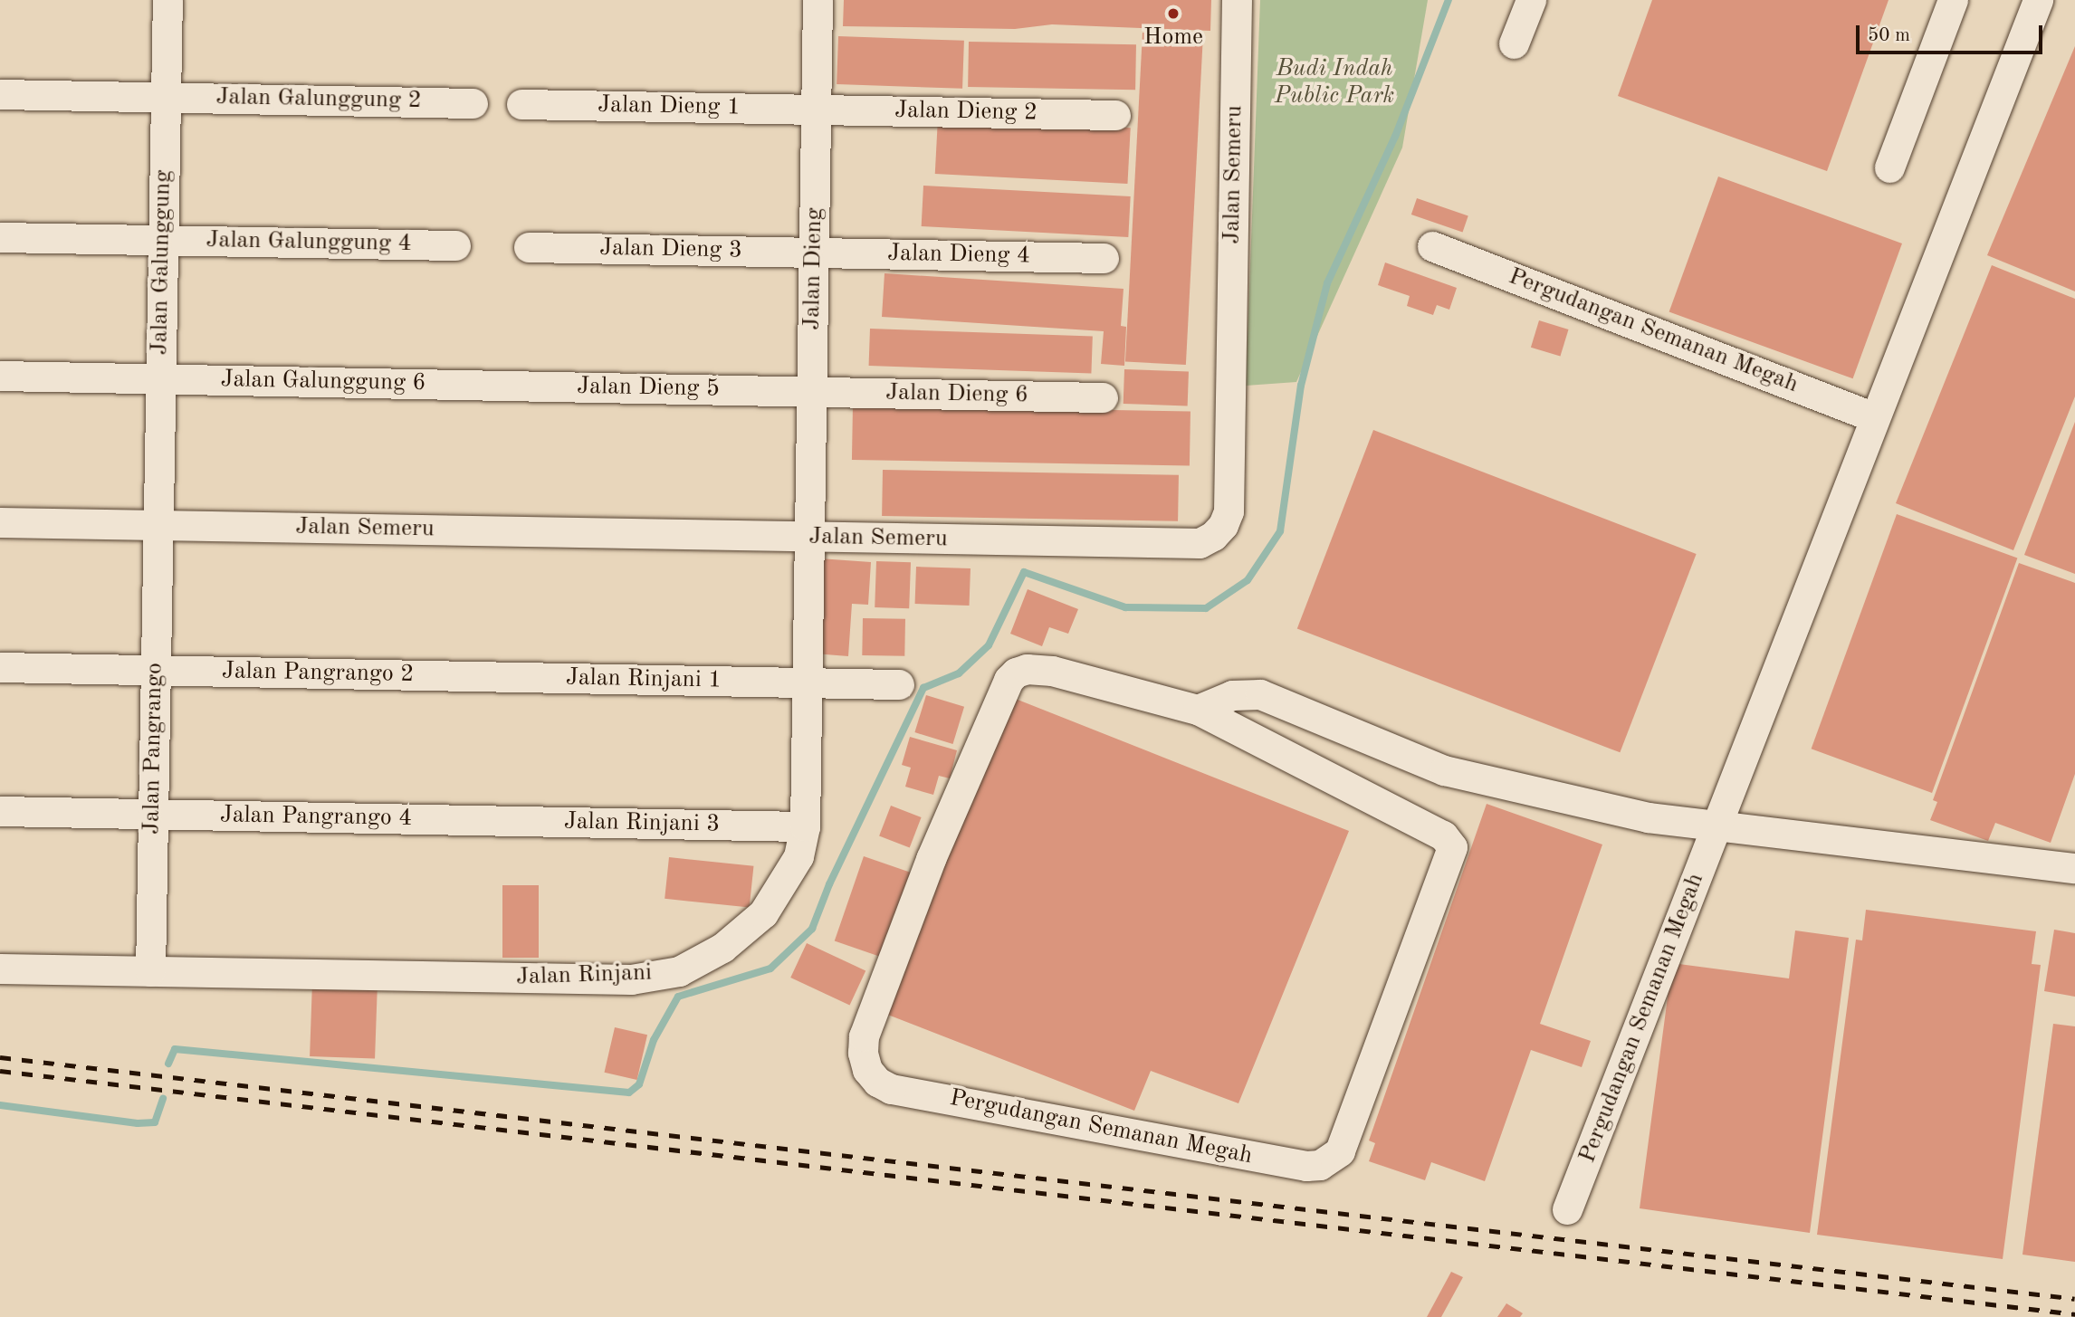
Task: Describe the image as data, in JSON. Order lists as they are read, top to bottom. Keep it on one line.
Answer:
{"streets":{"street":["Jalan Galunggung 2","Jalan Dieng 1","Jalan Dieng 2","Jalan Semeru","Jalan Galunggung 4","Jalan Dieng 3","Jalan Dieng 4","Jalan Galunggung","Jalan Dieng","Pergudangan Semanan Megah","Jalan Galunggung 6","Jalan Dieng 5","Jalan Dieng 6","Jalan Pangrango 2","Jalan Rinjani 1","Jalan Pangrango","Jalan Pangrango 4","Jalan Rinjani 3","Jalan Rinjani"]},"crossings":[["Jalan Galunggung 2","Jalan Galunggung"],["Jalan Dieng 1","Jalan Dieng 2"],["Jalan Dieng 1","Jalan Dieng"],["Jalan Dieng 2","Jalan Dieng"],["Jalan Semeru","Jalan Galunggung"],["Jalan Semeru","Jalan Dieng"],["Jalan Semeru","Jalan Pangrango"],["Jalan Semeru","Jalan Rinjani"],["Jalan Galunggung 4","Jalan Galunggung"],["Jalan Dieng 3","Jalan Dieng 4"],["Jalan Dieng 3","Jalan Dieng"],["Jalan Dieng 4","Jalan Dieng"],["Jalan Galunggung","Jalan Galunggung 6"],["Jalan Galunggung","Jalan Pangrango"],["Jalan Dieng","Jalan Dieng 5"],["Jalan Dieng","Jalan Dieng 6"],["Jalan Dieng","Jalan Rinjani"],["Jalan Galunggung 6","Jalan Dieng 5"],["Jalan Dieng 5","Jalan Dieng 6"],["Jalan Pangrango 2","Jalan Rinjani 1"],["Jalan Pangrango 2","Jalan Pangrango"],["Jalan Rinjani 1","Jalan Rinjani"],["Jalan Pangrango","Jalan Pangrango 4"],["Jalan Pangrango","Jalan Rinjani"],["Jalan Pangrango 4","Jalan Rinjani 3"],["Jalan Rinjani 3","Jalan Rinjani"]],"parks":["Budi Indah Public Park"],"places":["Home"],"scale_bar":"50 m"}
